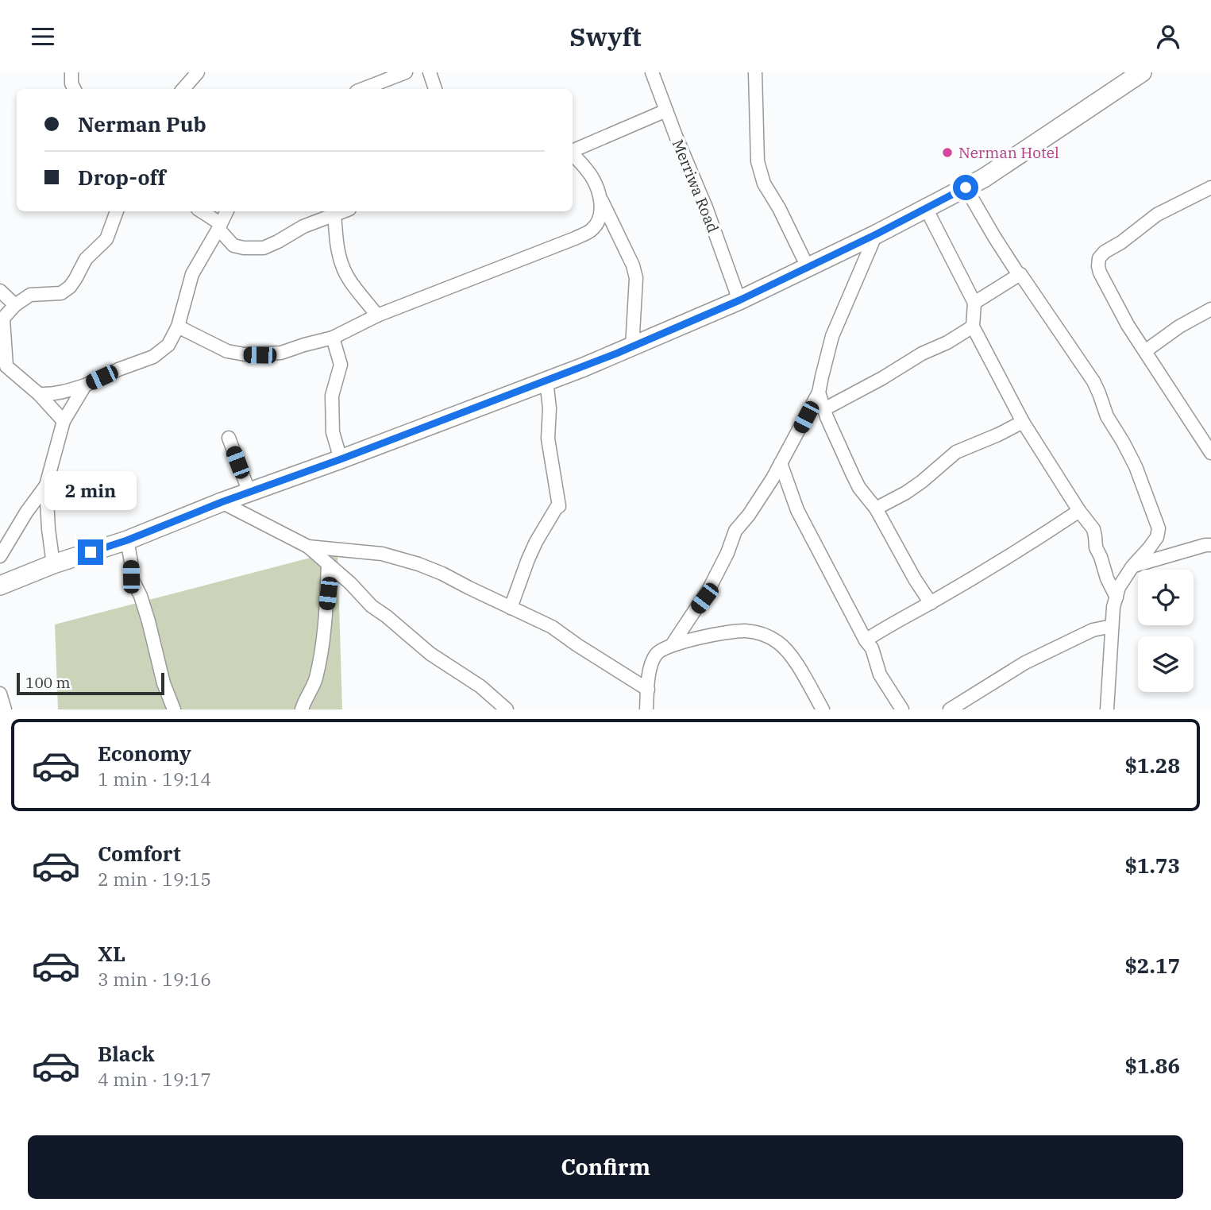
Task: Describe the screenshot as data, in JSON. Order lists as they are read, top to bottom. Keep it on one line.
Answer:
{"streets":{"street":["Merriwa Road"]},"places":["Nerman Hotel"],"scale_bar":"100 m","page":{"header":"Swyft","banner":["Nerman Pub","Drop-off"],"bubble":"2 min","scale":"100 m","list":[{"name":"Economy","note":"1 min · 19:14","value":"$1.28"},{"name":"Comfort","note":"2 min · 19:15","value":"$1.73"},{"name":"XL","note":"3 min · 19:16","value":"$2.17"},{"name":"Black","note":"4 min · 19:17","value":"$1.86"}],"buttons":"Confirm"}}
